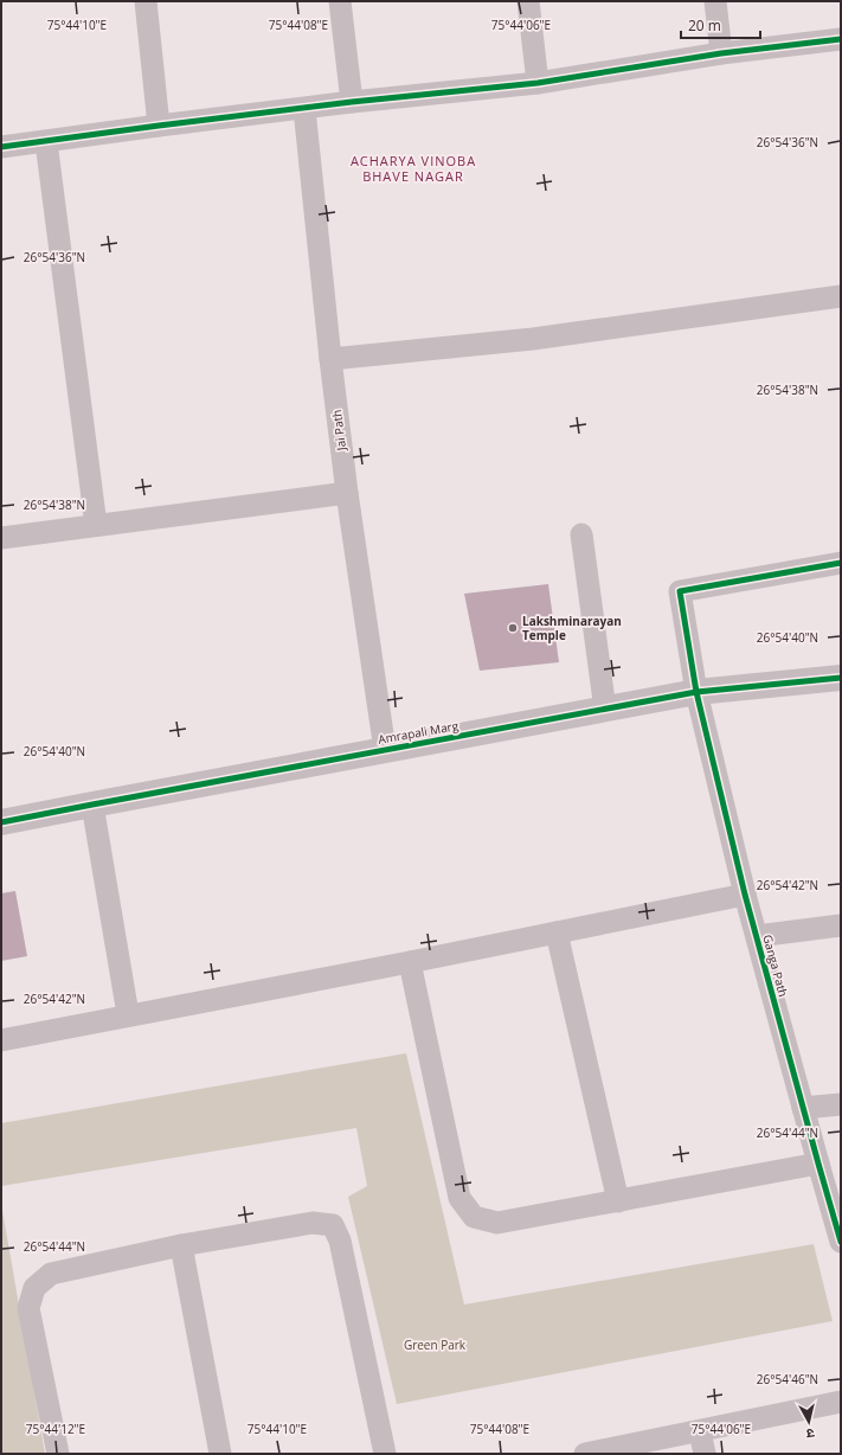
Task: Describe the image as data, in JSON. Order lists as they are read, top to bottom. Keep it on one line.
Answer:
{"streets":{"street":["Jai Path","Amrapali Marg","Ganga Path"]},"crossings":[["Jai Path","Amrapali Marg"],["Amrapali Marg","Ganga Path"]],"districts":["ACHARYA VINOBA BHAVE NAGAR"],"parks":["Green Park"],"places":["Lakshminarayan Temple"],"scale_bar":"20 m","north":"bottom","coordinates":["75°44'10\"E","75°44'08\"E","75°44'06\"E","26°54'36\"N","26°54'38\"N","26°54'40\"N","26°54'42\"N","26°54'44\"N","26°54'46\"N","75°44'12\"E"]}
